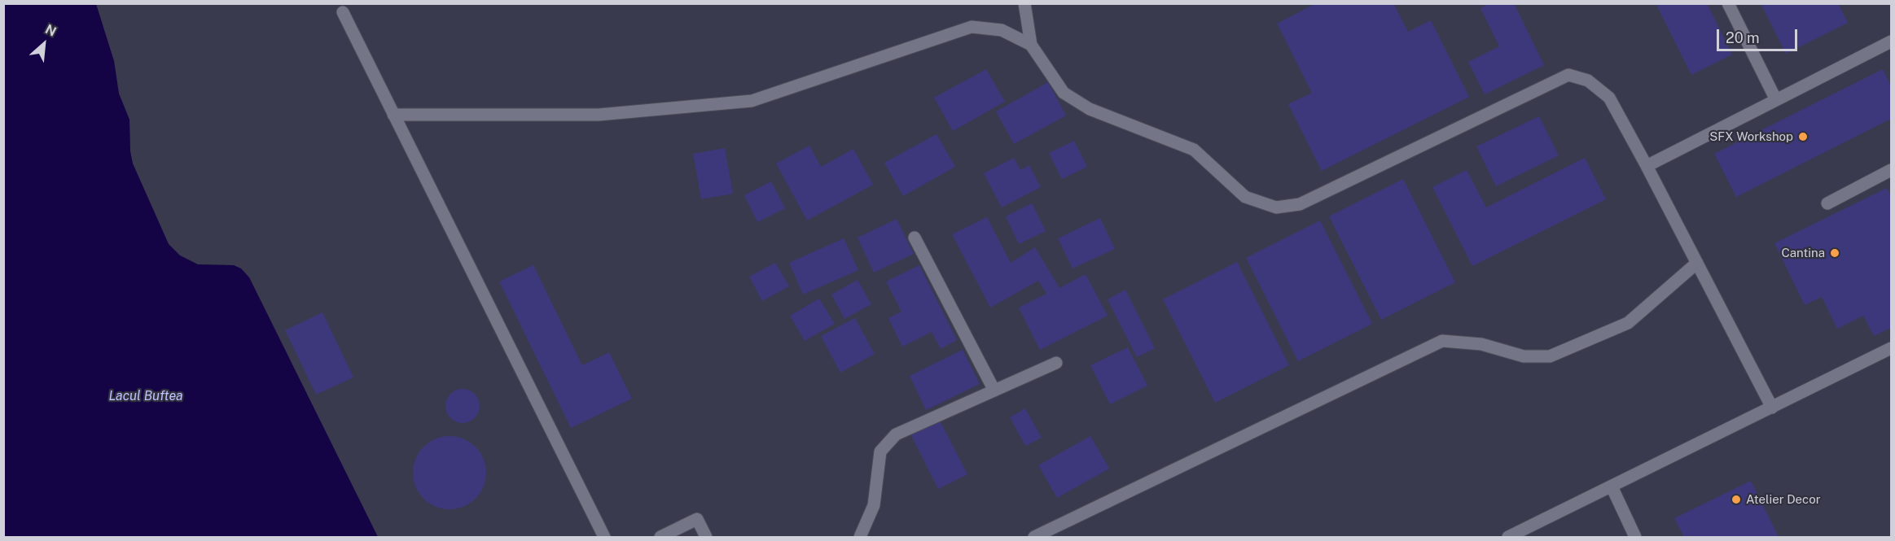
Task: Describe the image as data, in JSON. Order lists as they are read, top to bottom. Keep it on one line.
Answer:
{"water":["Lacul Buftea"],"places":["SFX Workshop","Cantina","Atelier Decor"],"scale_bar":"20 m","north":"top right"}
